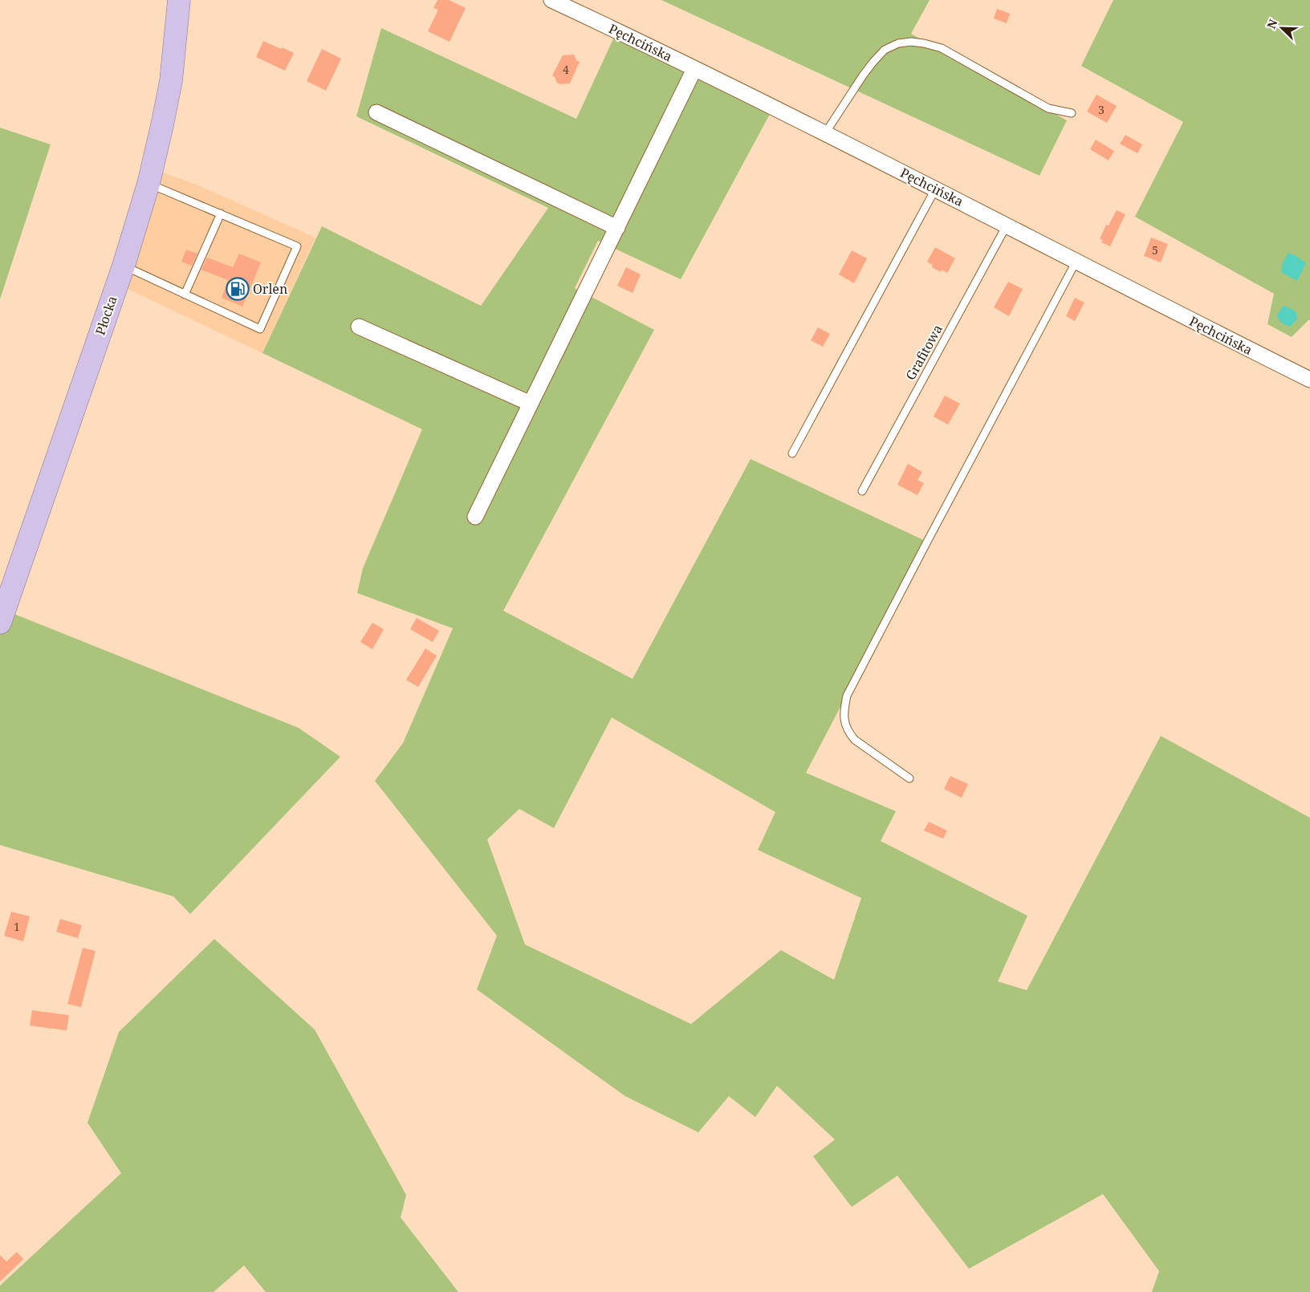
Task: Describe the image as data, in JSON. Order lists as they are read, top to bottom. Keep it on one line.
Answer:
{"streets":{"main road":["Płocka"],"street":["Pęchcińska"],"lane":["Grafitowa"]},"crossings":[["Pęchcińska","Grafitowa"]],"places":{"fuel station":["Orlen"]},"house_numbers":["4","3","5","1"],"north":"top left"}
